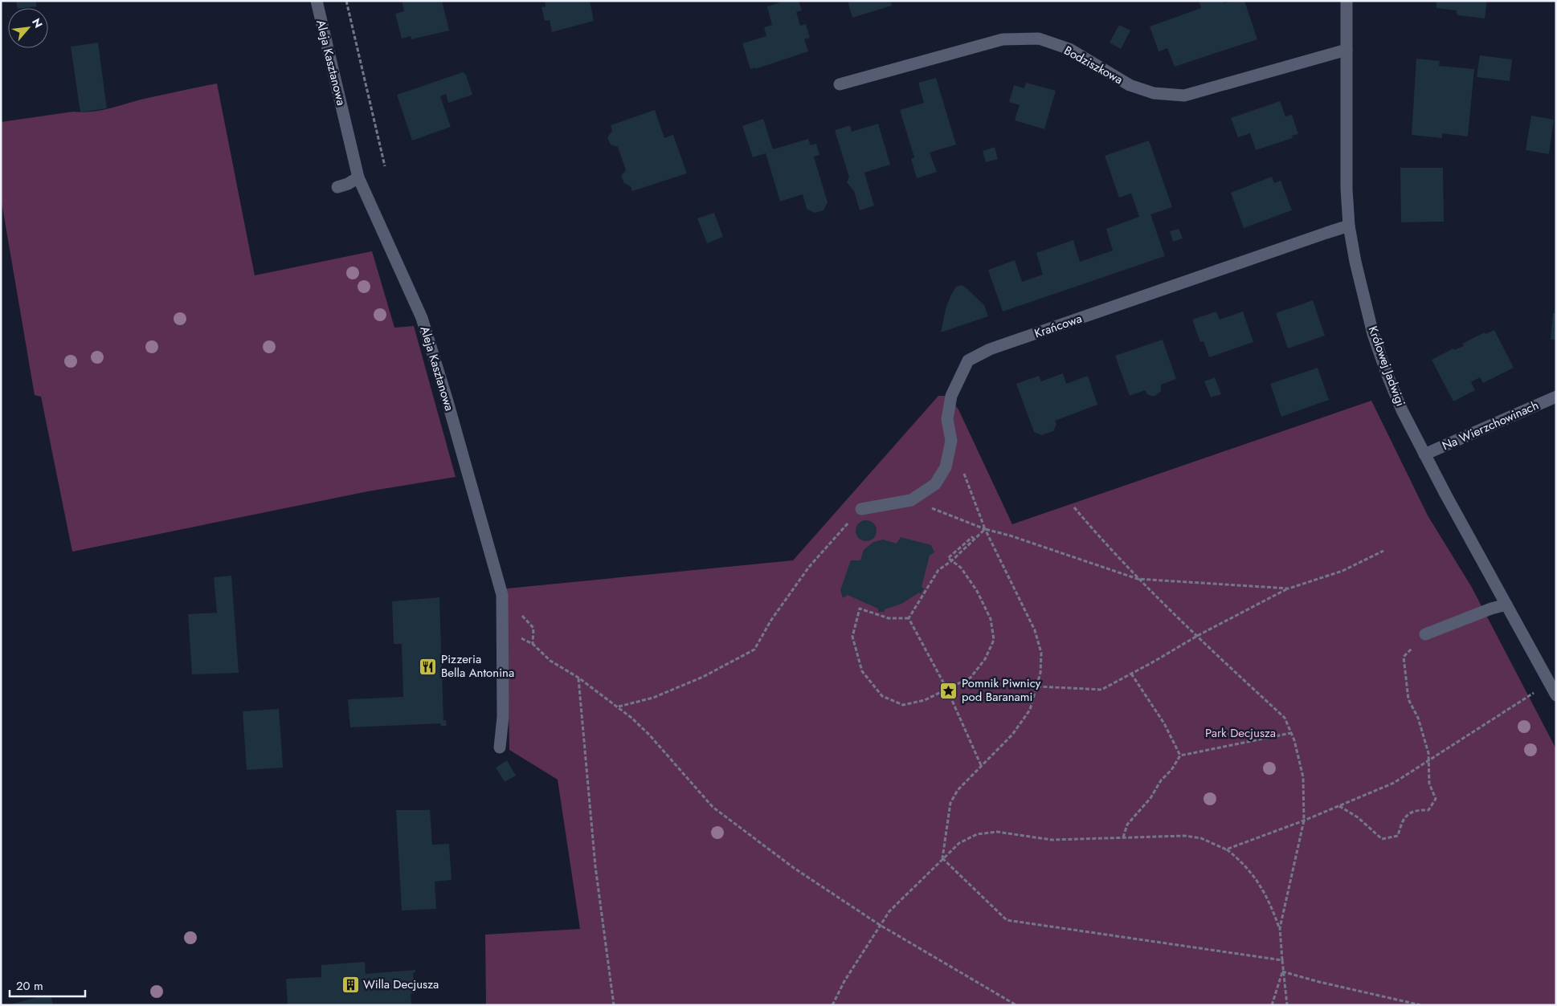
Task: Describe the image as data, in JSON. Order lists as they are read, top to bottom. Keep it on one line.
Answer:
{"streets":{"street":["Aleja Kasztanowa","Bodziszkowa","Krańcowa","Królowej Jadwigi","Na Wierzchowinach"]},"crossings":[["Bodziszkowa","Królowej Jadwigi"],["Krańcowa","Królowej Jadwigi"],["Królowej Jadwigi","Na Wierzchowinach"]],"parks":["Park Decjusza"],"places":{"restaurant":["Pizzeria Bella Antonina"],"place":["Pomnik Piwnicy pod Baranami"],"building":["Willa Decjusza"]},"scale_bar":"20 m","north":"top right"}
